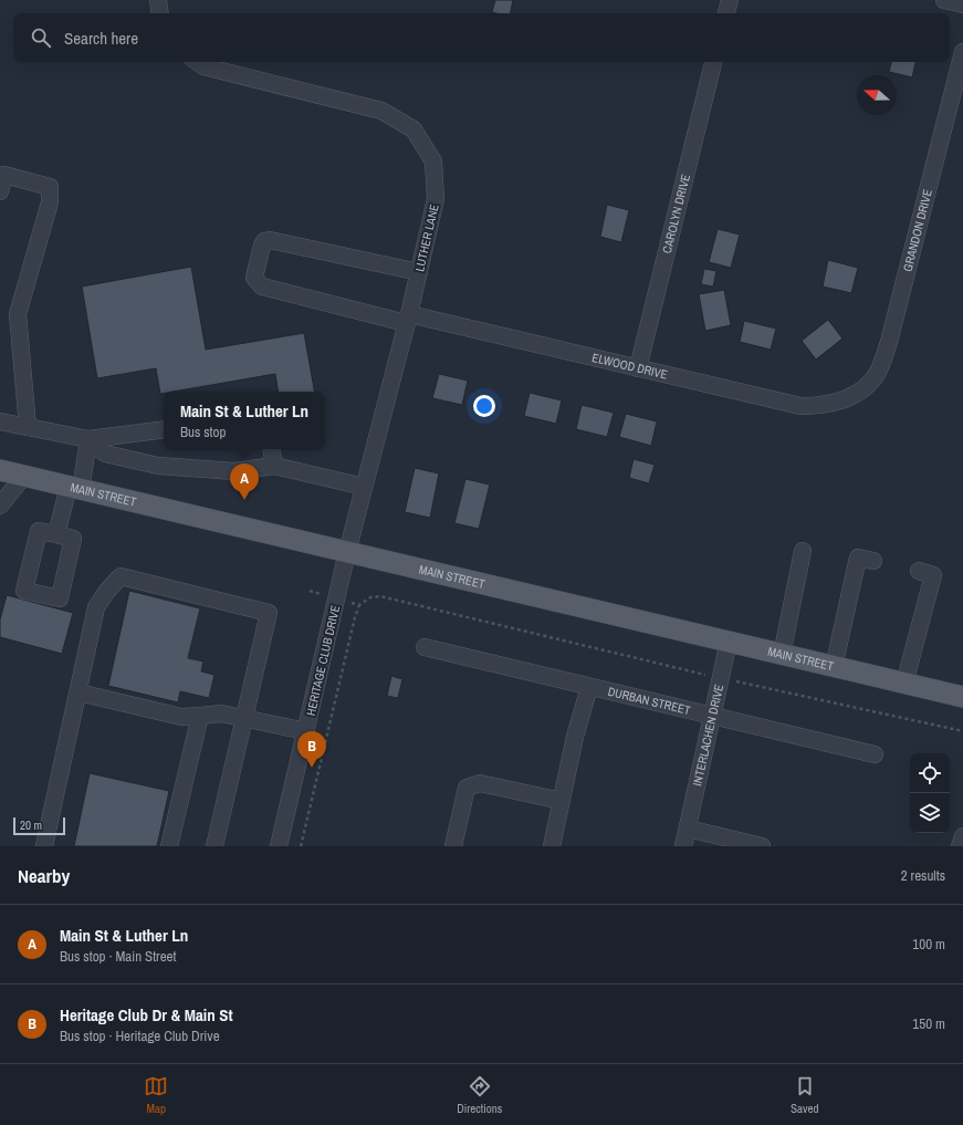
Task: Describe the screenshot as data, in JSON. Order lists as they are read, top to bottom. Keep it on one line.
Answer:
{"streets":{"main road":["MAIN STREET"],"street":["CAROLYN DRIVE","GRANDON DRIVE","LUTHER LANE","ELWOOD DRIVE","HERITAGE CLUB DRIVE","DURBAN STREET","INTERLACHEN DRIVE"]},"crossings":[["CAROLYN DRIVE","ELWOOD DRIVE"],["GRANDON DRIVE","ELWOOD DRIVE"],["LUTHER LANE","ELWOOD DRIVE"],["LUTHER LANE","MAIN STREET"],["LUTHER LANE","HERITAGE CLUB DRIVE"],["MAIN STREET","HERITAGE CLUB DRIVE"],["MAIN STREET","INTERLACHEN DRIVE"],["DURBAN STREET","INTERLACHEN DRIVE"]],"scale_bar":"20 m","north":"left","page":{"search":"Search here","popup":["Main St & Luther Ln","Bus stop"],"pins":["A","B"],"scale":"20 m","heading":["Nearby","2 results"],"list":[{"mark":"A","name":"Main St & Luther Ln","note":"Bus stop · Main Street","value":"100 m"},{"mark":"B","name":"Heritage Club Dr & Main St","note":"Bus stop · Heritage Club Drive","value":"150 m"}],"nav":["Map","Directions","Saved"]}}
